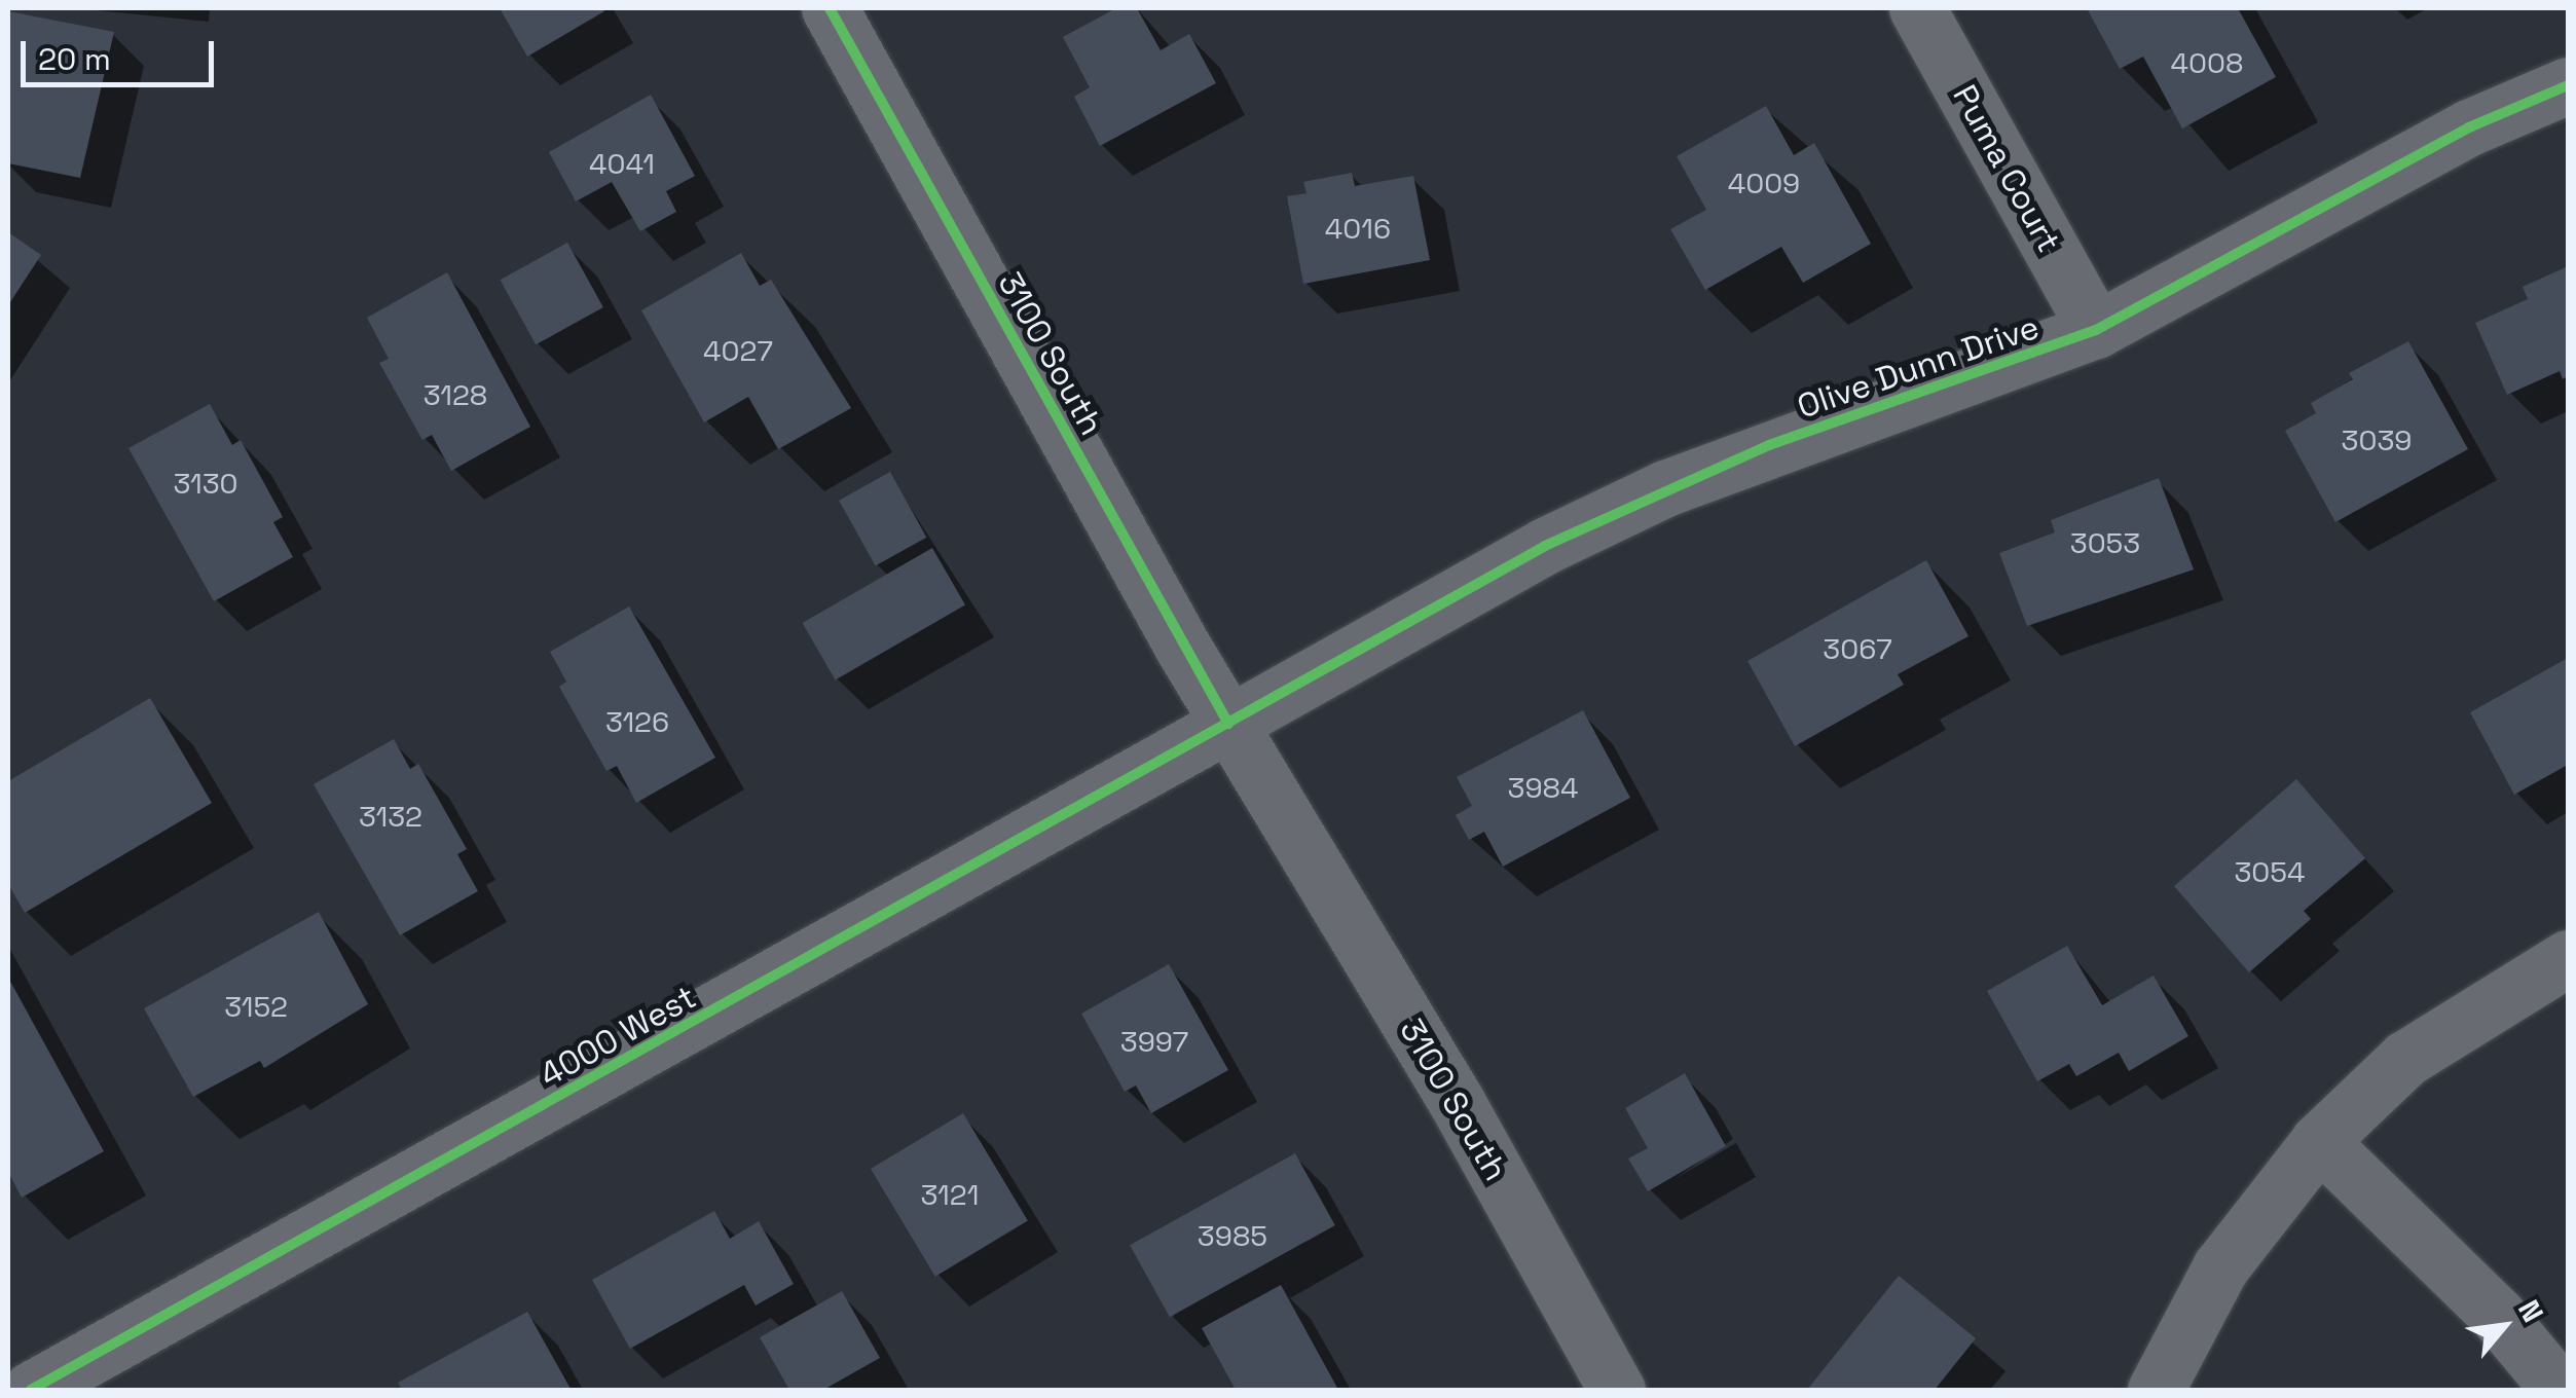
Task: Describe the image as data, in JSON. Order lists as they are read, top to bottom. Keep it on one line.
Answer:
{"streets":{"street":["Puma Court","3100 South","Olive Dunn Drive","4000 West"]},"crossings":[["Puma Court","Olive Dunn Drive"],["3100 South","Olive Dunn Drive"],["3100 South","4000 West"],["Olive Dunn Drive","4000 West"]],"house_numbers":["4008","4041","4009","4016","4027","3128","3039","3130","3053","3067","3126","3984","3132","3054","3152","3997","3121","3985"],"scale_bar":"20 m","north":"top right"}
